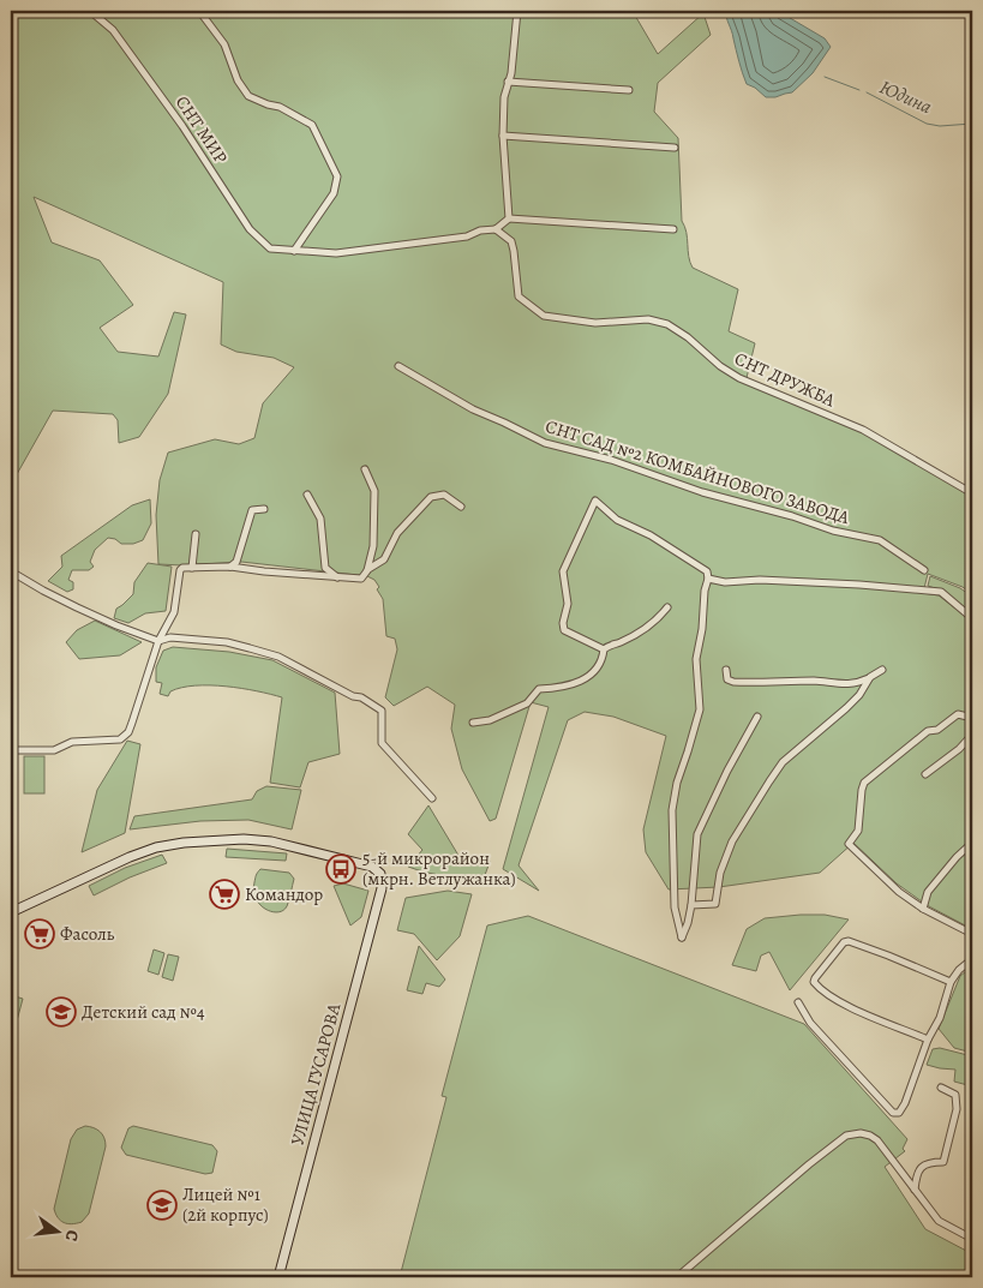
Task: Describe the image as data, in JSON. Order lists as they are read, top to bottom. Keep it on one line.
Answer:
{"streets":{"street":["СНТ МИР","СНТ ДРУЖБА","СНТ САД №2 КОМБАЙНОВОГО ЗАВОДА","УЛИЦА ГУСАРОВА"]},"crossings":[["СНТ МИР","СНТ ДРУЖБА"]],"water":["Юдина"],"places":{"bus stop":["5-й микрорайон (мкрн. Ветлужанка)"],"supermarket":["Командор","Фасоль"],"school or university":["Детский сад №4","Лицей №1 (2й корпус)"]},"north":"right"}
